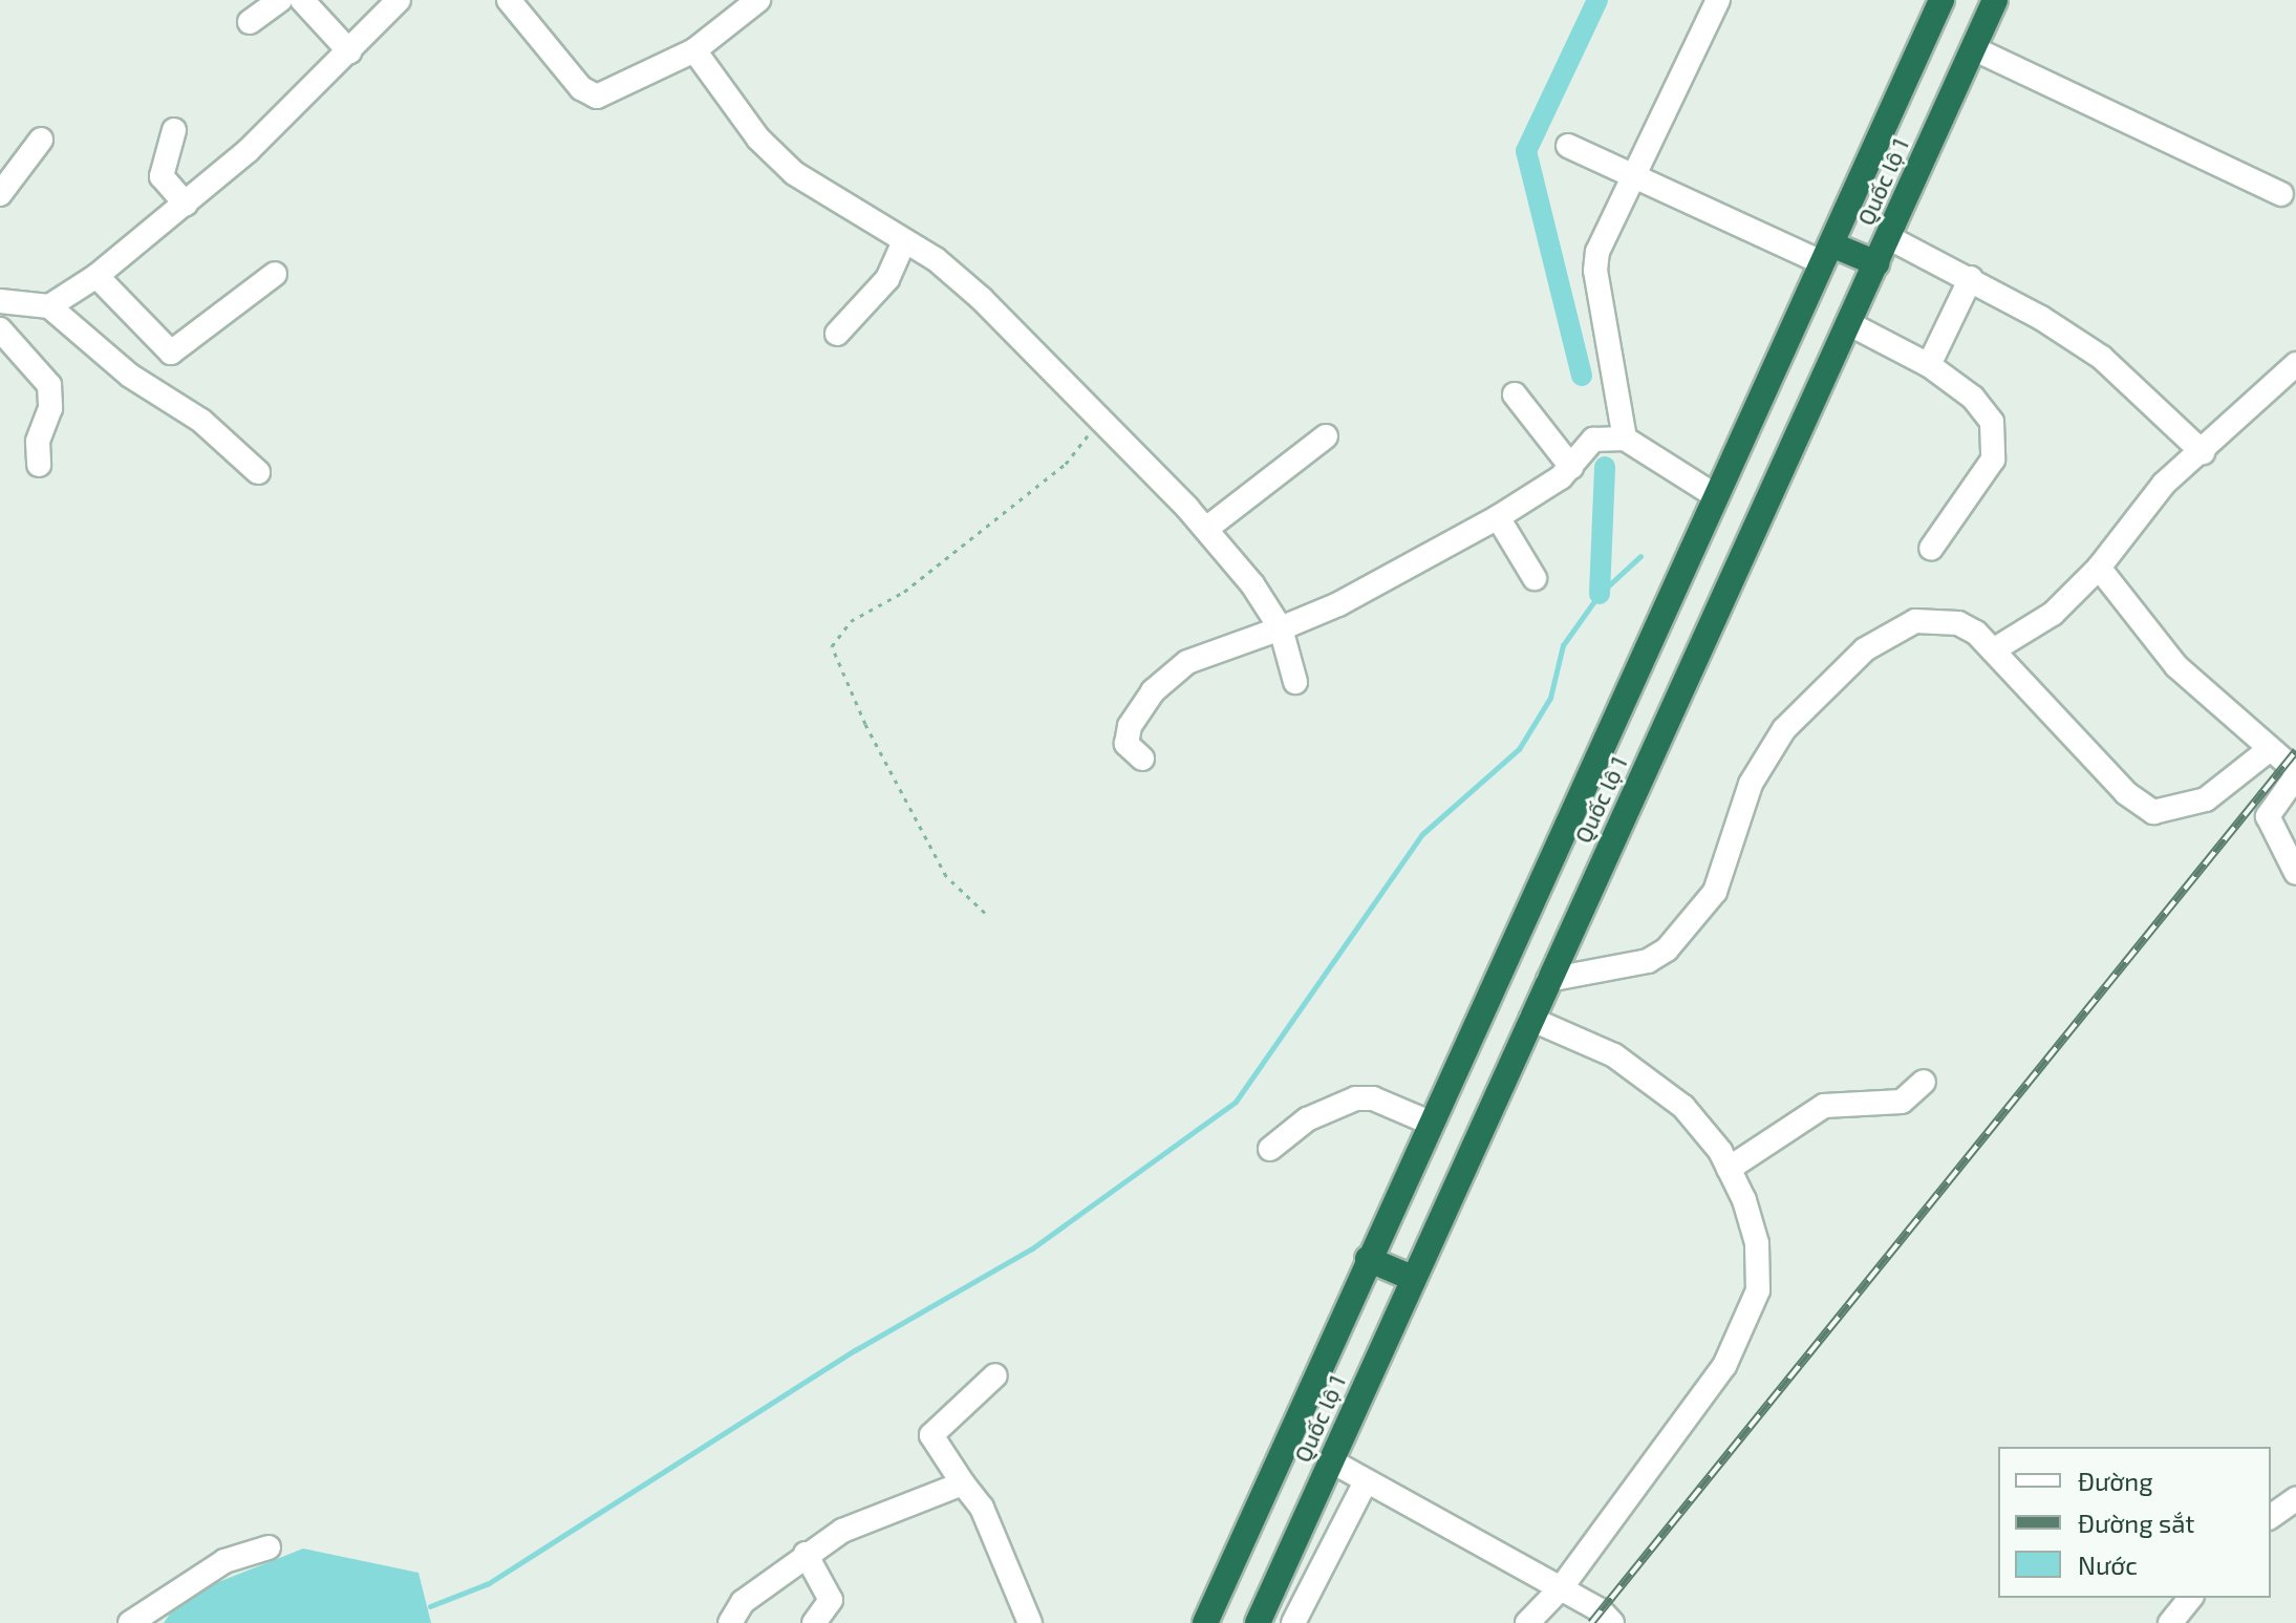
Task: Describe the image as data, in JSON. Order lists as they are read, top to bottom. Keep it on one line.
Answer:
{"streets":{"highway":["Quốc lộ 1"]},"legend":["Đường","Đường sắt","Nước"]}
